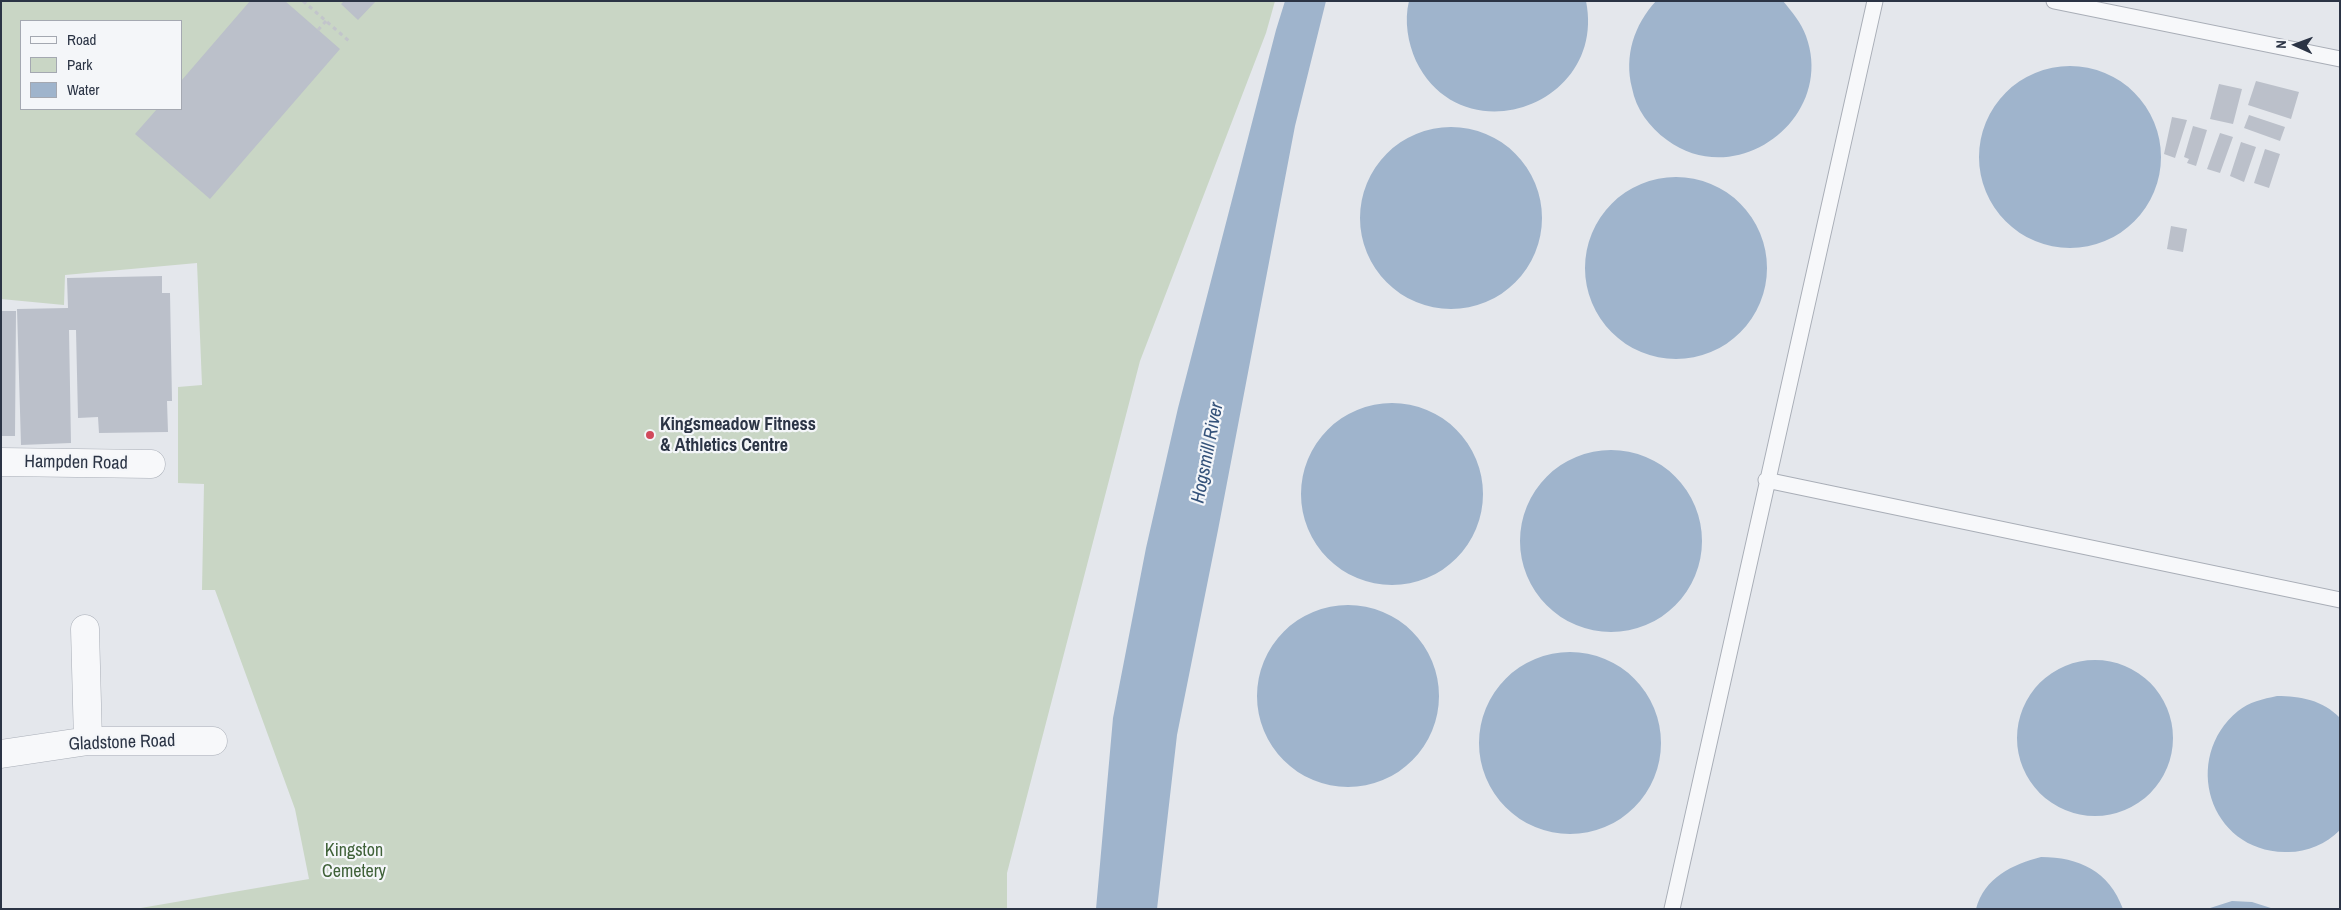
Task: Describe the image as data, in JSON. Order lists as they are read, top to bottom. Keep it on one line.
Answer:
{"streets":{"street":["Hampden Road","Gladstone Road"]},"water":["Hogsmill River"],"parks":["Kingston Cemetery"],"places":["Kingsmeadow Fitness & Athletics Centre"],"legend":["Road","Park","Water"],"north":"left"}
